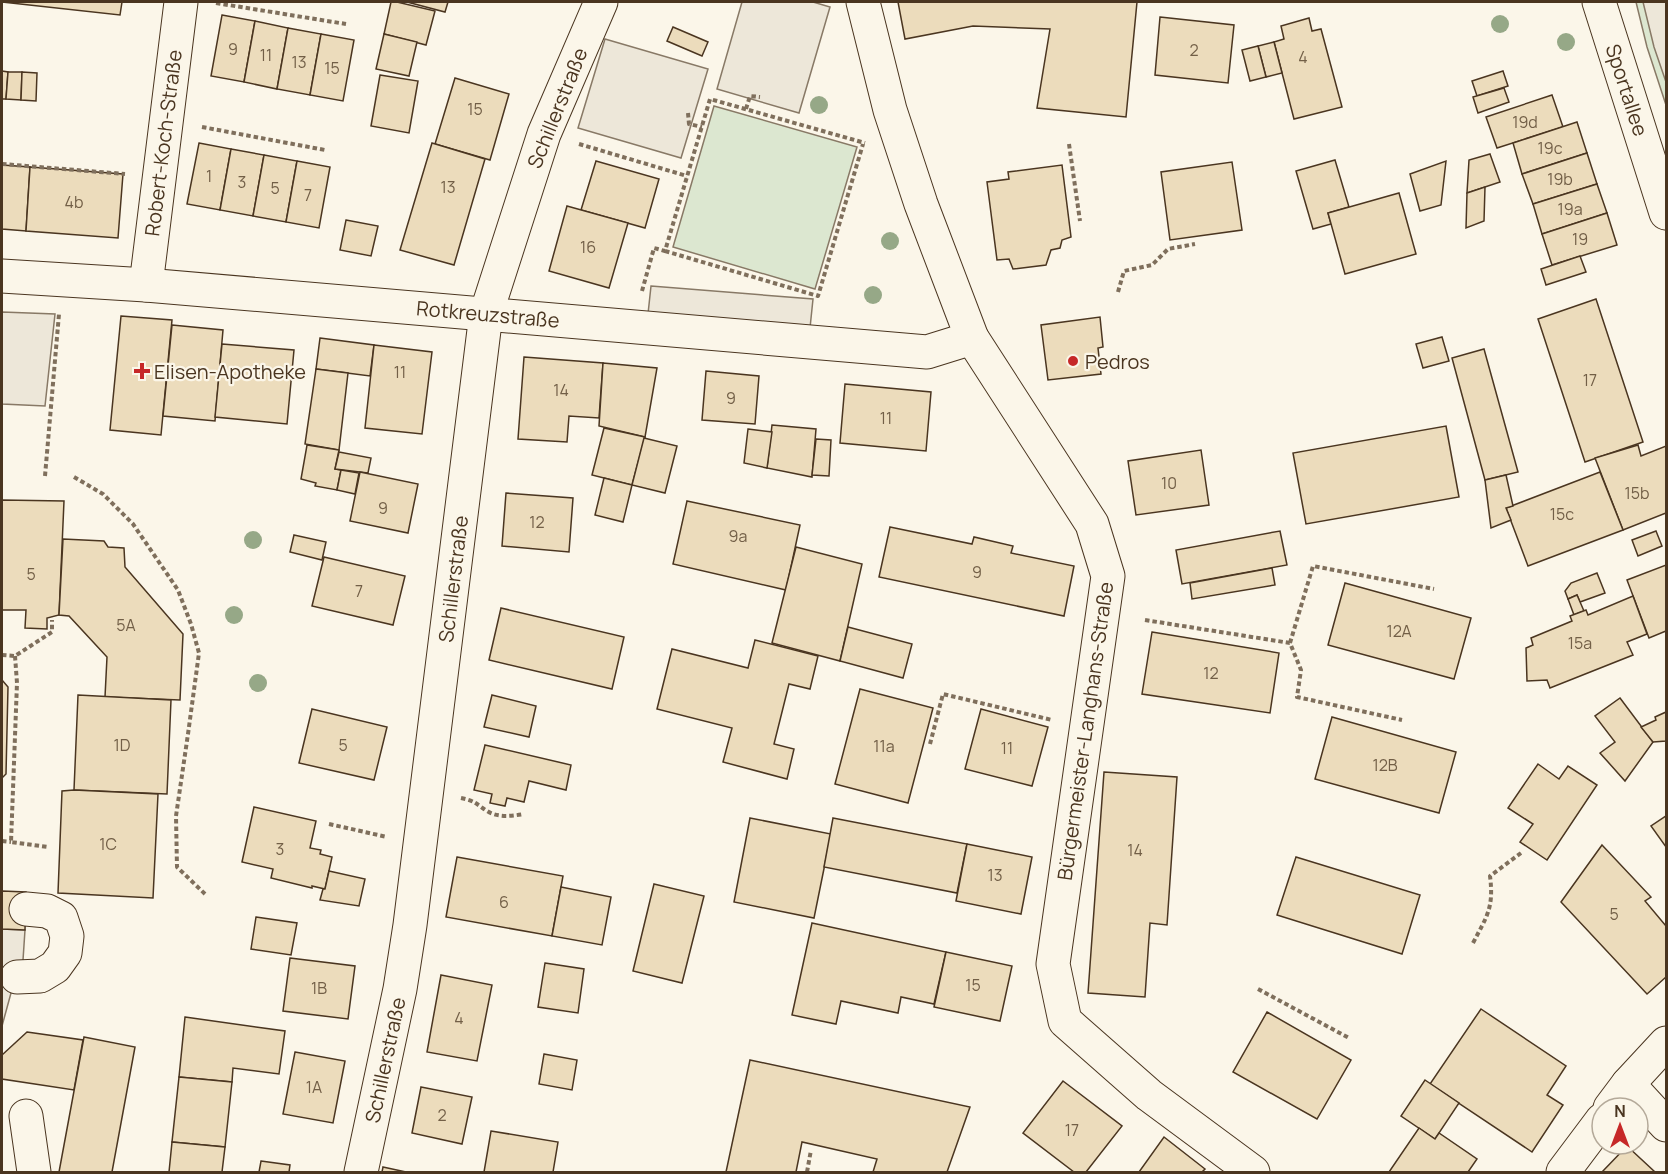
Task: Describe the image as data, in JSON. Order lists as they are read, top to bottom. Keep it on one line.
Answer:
{"streets":{"street":["Sportallee","Schillerstraße","Robert-Koch-Straße","Rotkreuzstraße","Bürgermeister-Langhans-Straße"]},"crossings":[["Schillerstraße","Rotkreuzstraße"],["Robert-Koch-Straße","Rotkreuzstraße"],["Rotkreuzstraße","Bürgermeister-Langhans-Straße"]],"places":{"other":["Pedros"],"health":["Elisen-Apotheke"]},"house_numbers":["9","2","11","4","13","15","15","19d","19c","1","19b","3","13","5","7","4b","19a","19","16","11","17","14","9","11","10","15b","9","15c","12","9a","9","5","7","5A","12A","15a","12","1D","5","11a","11","12B","1C","3","14","13","6","5","15","1B","4","1A","2","17"],"north":"top"}
